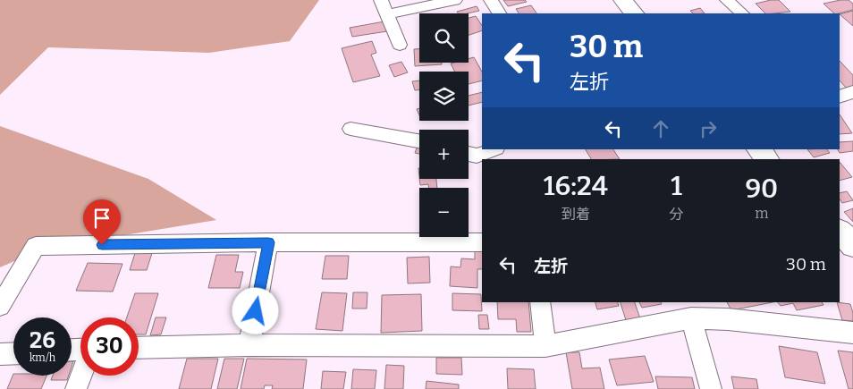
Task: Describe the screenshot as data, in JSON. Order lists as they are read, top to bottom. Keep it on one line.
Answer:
{"page":{"map_buttons":["+","−"],"turn":["30 m","左折"],"eta":["16:24","到着","1","分","90","m"],"list":[{"name":"左折","value":"30 m"}],"speed":"26 km/h","limit":"30"}}
